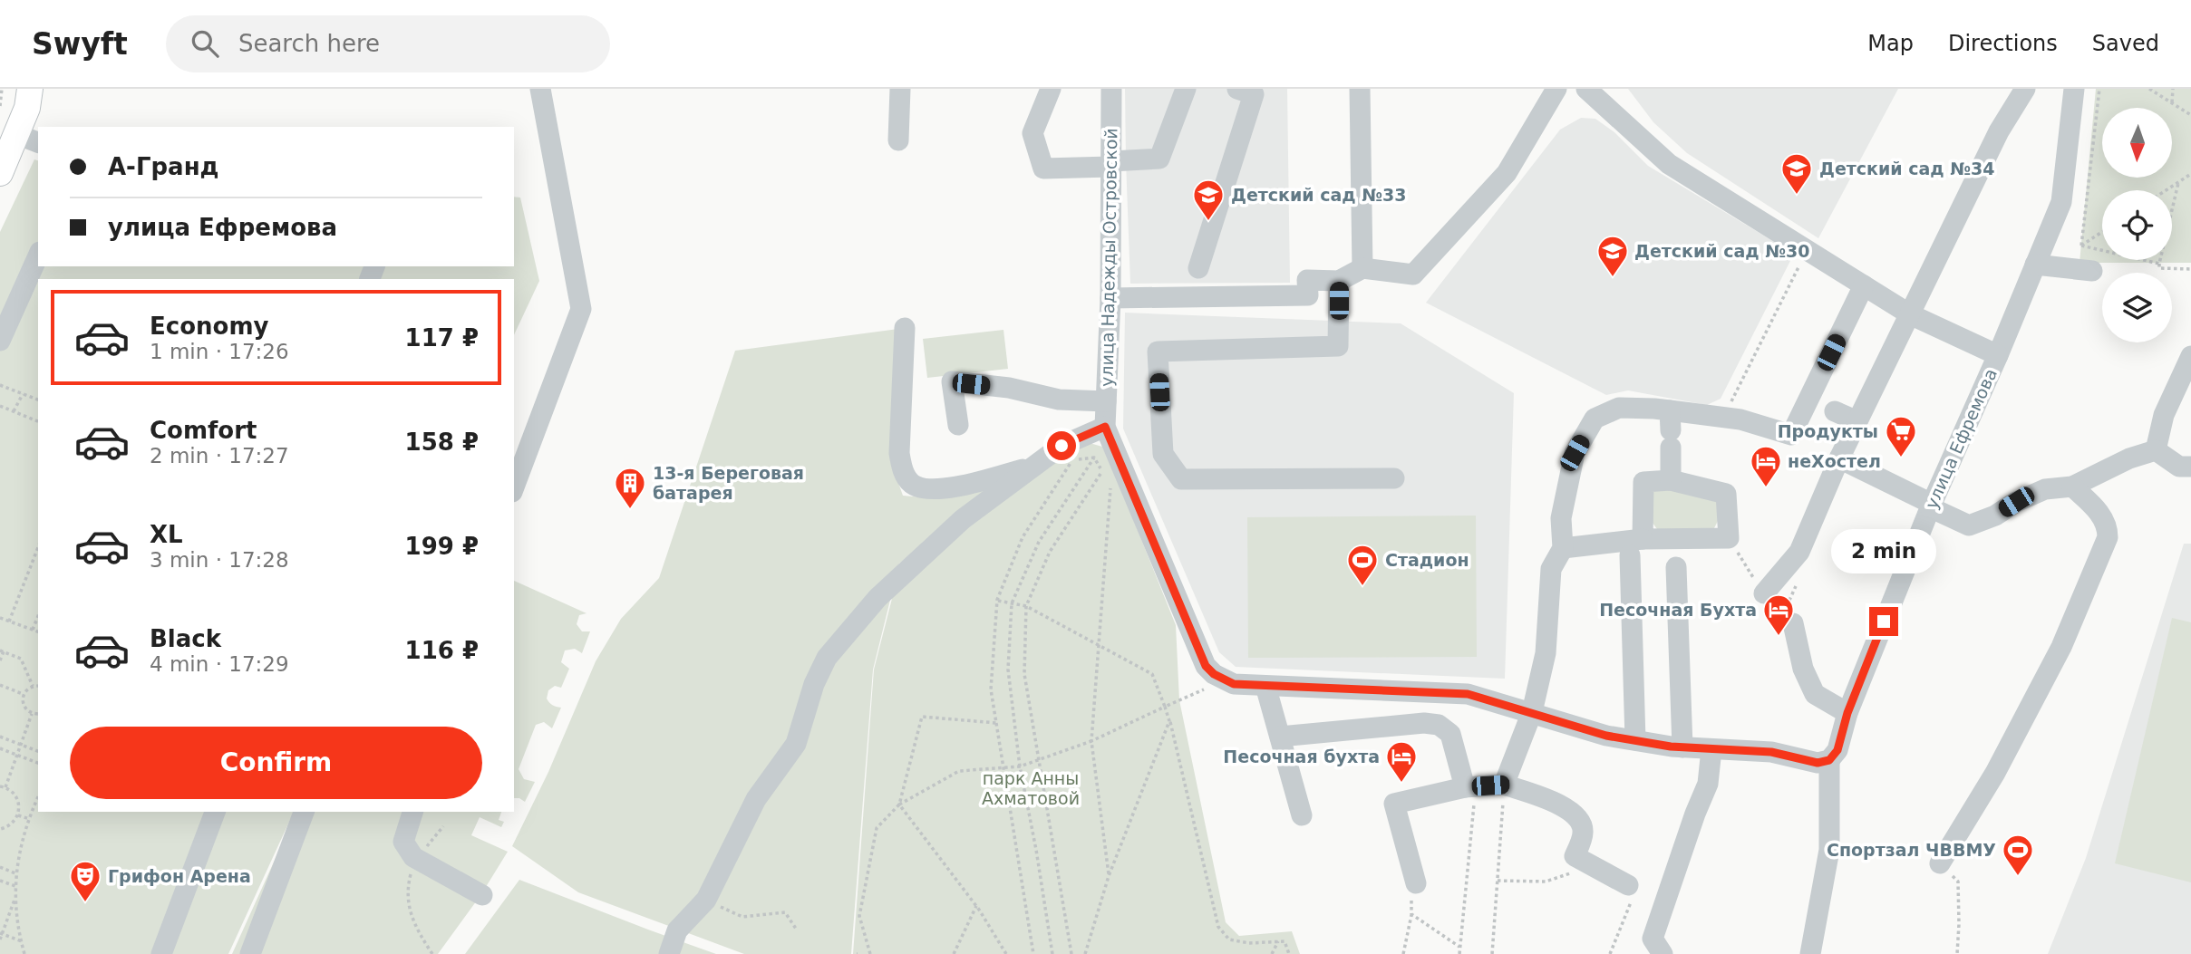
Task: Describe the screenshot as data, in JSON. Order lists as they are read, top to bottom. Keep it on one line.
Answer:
{"streets":{"street":["улица Надежды Островской","улица Ефремова"]},"parks":["парк Анны Ахматовой"],"places":{"school or university":["Детский сад №34","Детский сад №33","Детский сад №30"],"supermarket":["Продукты"],"hotel":["неХостел","Песочная Бухта","Песочная бухта"],"building":["13-я Береговая батарея"],"sports":["Стадион","Спортзал ЧВВМУ"],"theatre":["Грифон Арена"]},"north":"bottom","page":{"header":"Swyft","search":"Search here","nav":["Map","Directions","Saved"],"banner":["А-Гранд","улица Ефремова"],"list":[{"name":"Economy","note":"1 min · 17:26","value":"117 ₽"},{"name":"Comfort","note":"2 min · 17:27","value":"158 ₽"},{"name":"XL","note":"3 min · 17:28","value":"199 ₽"},{"name":"Black","note":"4 min · 17:29","value":"116 ₽"}],"bubble":"2 min","buttons":"Confirm"}}
